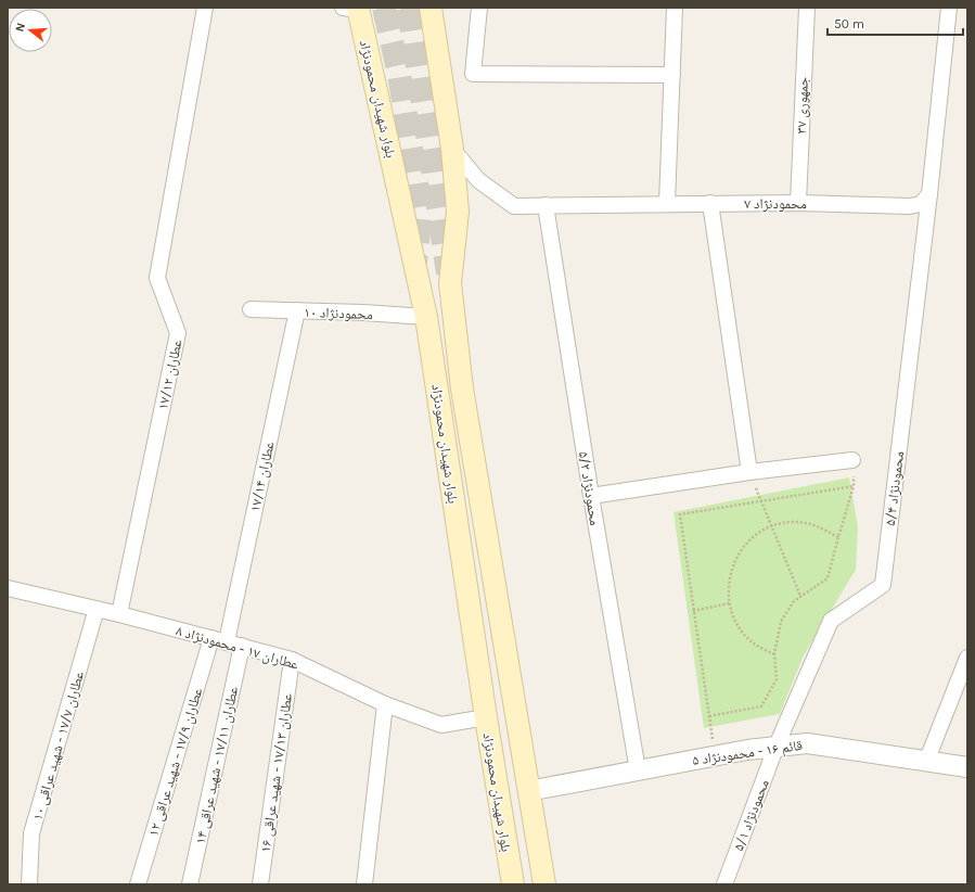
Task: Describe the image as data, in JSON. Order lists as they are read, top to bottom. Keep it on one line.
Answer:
{"streets":{"main road":["بلوار شهیدان محمودنژاد"],"street":["جمهوری ۳۷","محمودنژاد ۷","محمودنژاد ۱۰","عطاران ۱۷/۱۲","عطاران ۱۷/۱۴","محمودنژاد ۵/۲","محمودنژاد ۵/۴","عطاران ۱۷ - محمودنژاد ۸","عطاران ۱۷/۷ - شهید عراقی ۱۰","قائم ۱۶ - محمودنژاد ۵","عطاران ۱۷/۹ - شهید عراقی ۱۲","عطاران ۱۷/۱۱ - شهید عراقی ۱۴","عطاران ۱۷/۱۳ - شهید عراقی ۱۶","محمودنژاد ۵/۱"]},"crossings":[["بلوار شهیدان محمودنژاد","محمودنژاد ۷"],["بلوار شهیدان محمودنژاد","محمودنژاد ۱۰"],["بلوار شهیدان محمودنژاد","عطاران ۱۷ - محمودنژاد ۸"],["بلوار شهیدان محمودنژاد","قائم ۱۶ - محمودنژاد ۵"],["جمهوری ۳۷","محمودنژاد ۷"],["محمودنژاد ۷","محمودنژاد ۵/۲"],["محمودنژاد ۷","محمودنژاد ۵/۴"],["محمودنژاد ۱۰","عطاران ۱۷/۱۴"],["عطاران ۱۷/۱۲","عطاران ۱۷ - محمودنژاد ۸"],["عطاران ۱۷/۱۴","عطاران ۱۷ - محمودنژاد ۸"],["عطاران ۱۷/۱۴","عطاران ۱۷/۹ - شهید عراقی ۱۲"],["محمودنژاد ۵/۲","قائم ۱۶ - محمودنژاد ۵"],["محمودنژاد ۵/۴","قائم ۱۶ - محمودنژاد ۵"],["محمودنژاد ۵/۴","محمودنژاد ۵/۱"],["عطاران ۱۷ - محمودنژاد ۸","عطاران ۱۷/۷ - شهید عراقی ۱۰"],["عطاران ۱۷ - محمودنژاد ۸","عطاران ۱۷/۹ - شهید عراقی ۱۲"],["عطاران ۱۷ - محمودنژاد ۸","عطاران ۱۷/۱۱ - شهید عراقی ۱۴"],["عطاران ۱۷ - محمودنژاد ۸","عطاران ۱۷/۱۳ - شهید عراقی ۱۶"],["قائم ۱۶ - محمودنژاد ۵","محمودنژاد ۵/۱"]],"scale_bar":"50 m","north":"left"}
